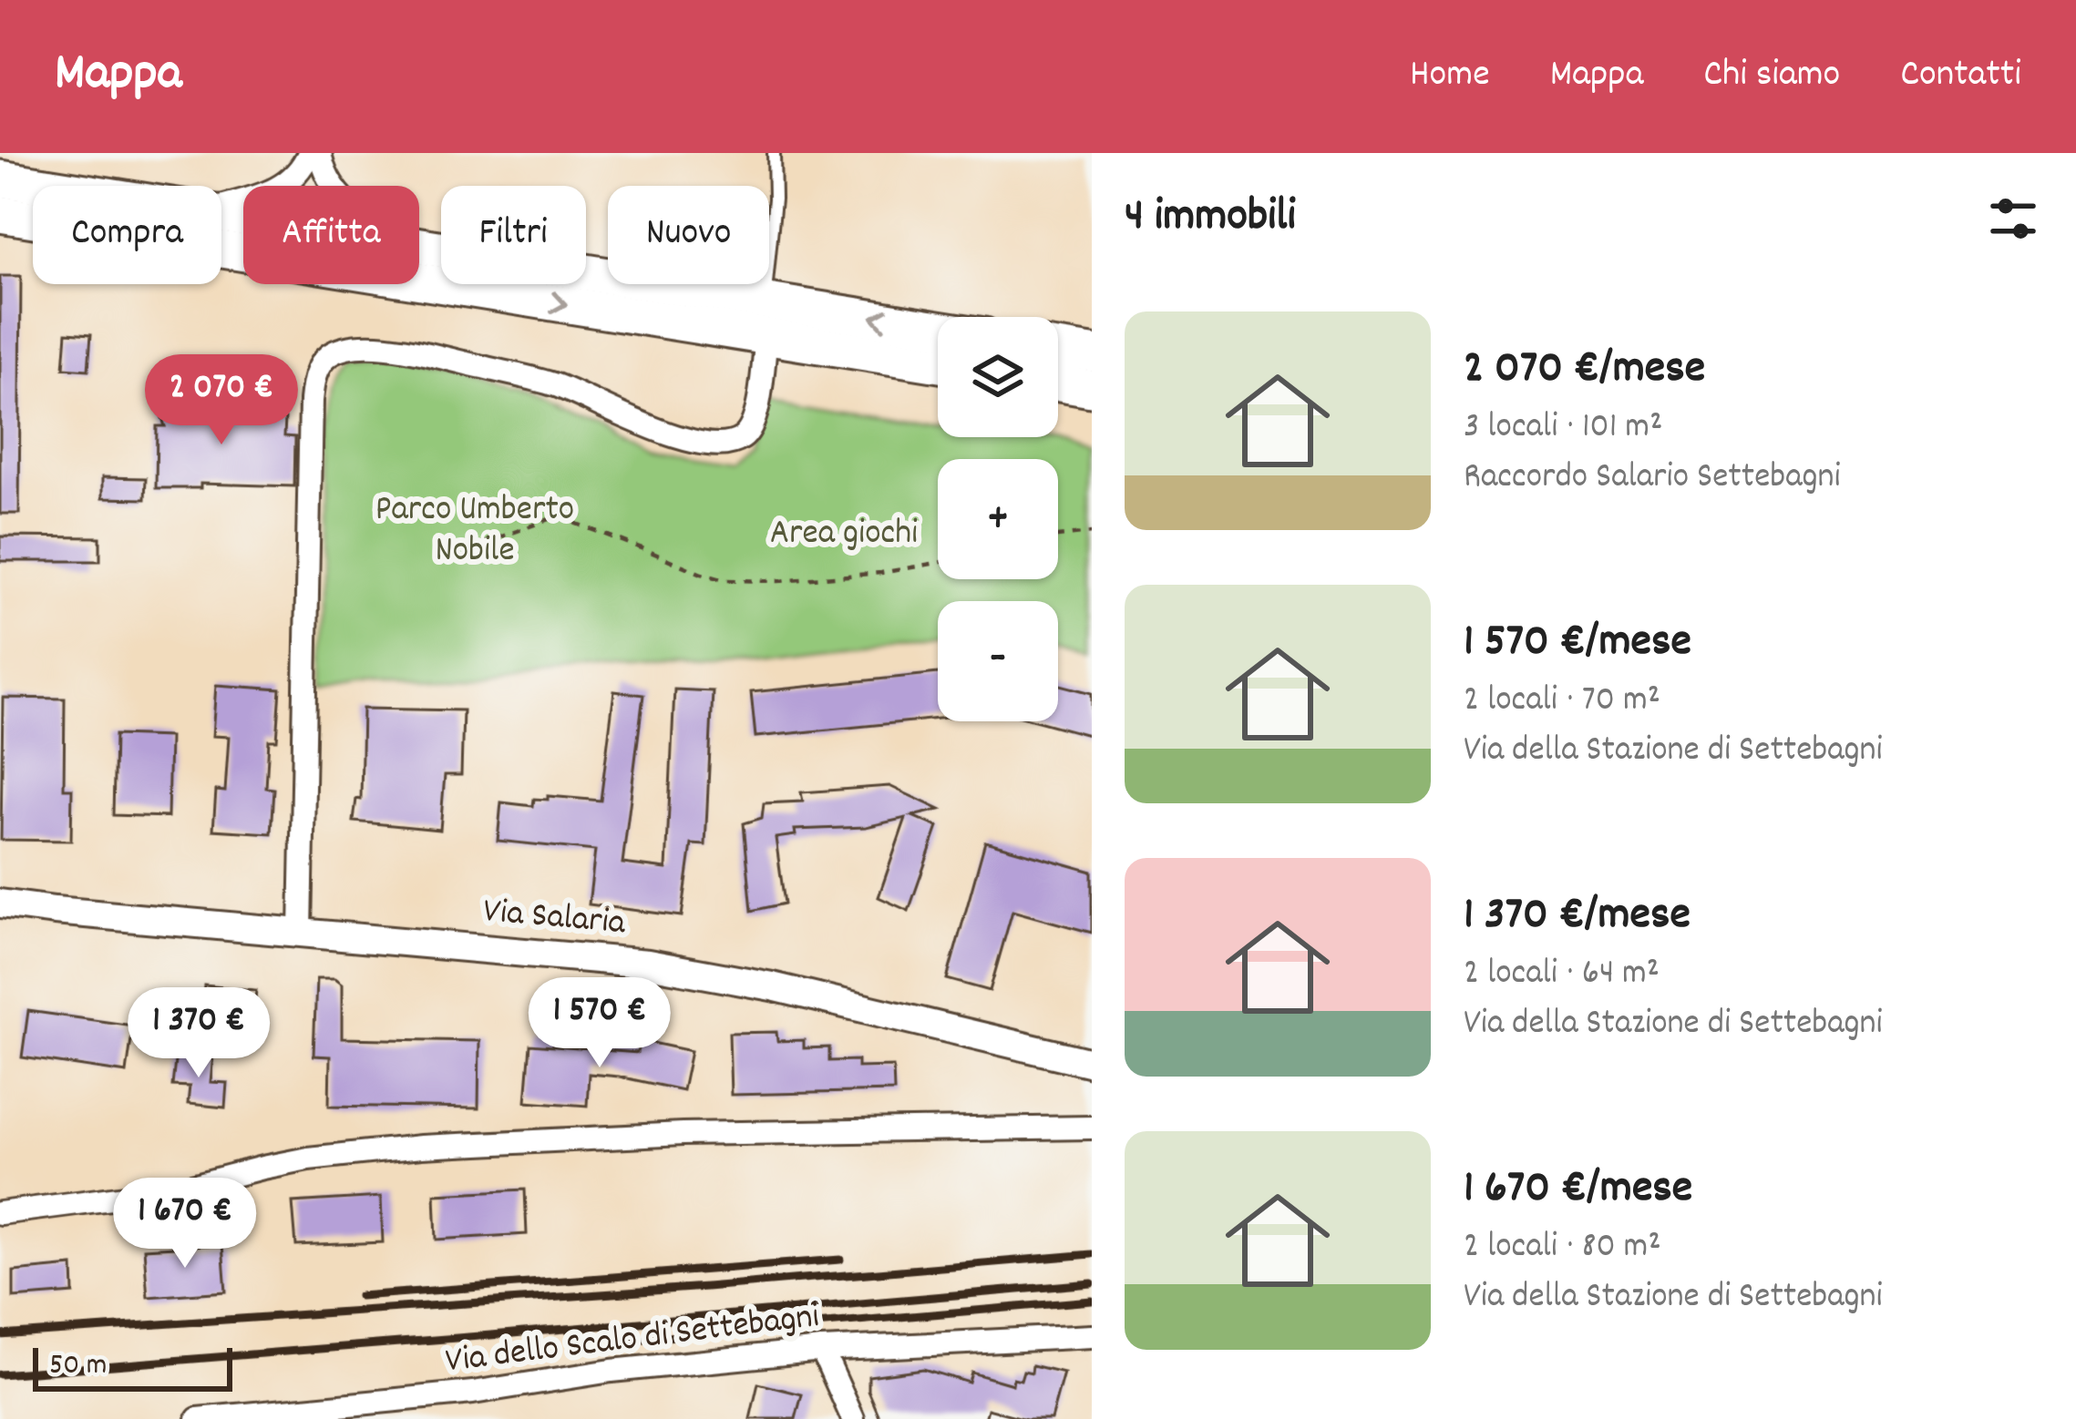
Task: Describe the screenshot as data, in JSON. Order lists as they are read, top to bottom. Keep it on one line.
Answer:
{"streets":{"street":["Via Salaria","Via dello Scalo di Settebagni"]},"parks":["Parco Umberto Nobile","Area giochi"],"scale_bar":"50 m","page":{"header":"Mappa","nav":["Home","Mappa","Chi siamo","Contatti"],"heading":"4 immobili","chip":["Compra","Affitta","Filtri","Nuovo"],"list":[{"name":"2 070 €/mese","note":"3 locali · 101 m² · Raccordo Salario Settebagni"},{"name":"1 570 €/mese","note":"2 locali · 70 m² · Via della Stazione di Settebagni"},{"name":"1 370 €/mese","note":"2 locali · 64 m² · Via della Stazione di Settebagni"},{"name":"1 670 €/mese","note":"2 locali · 80 m² · Via della Stazione di Settebagni"}],"map_buttons":["+","−"],"price":["2 070 €","1 570 €","1 370 €","1 670 €"],"scale":"50 m"}}
